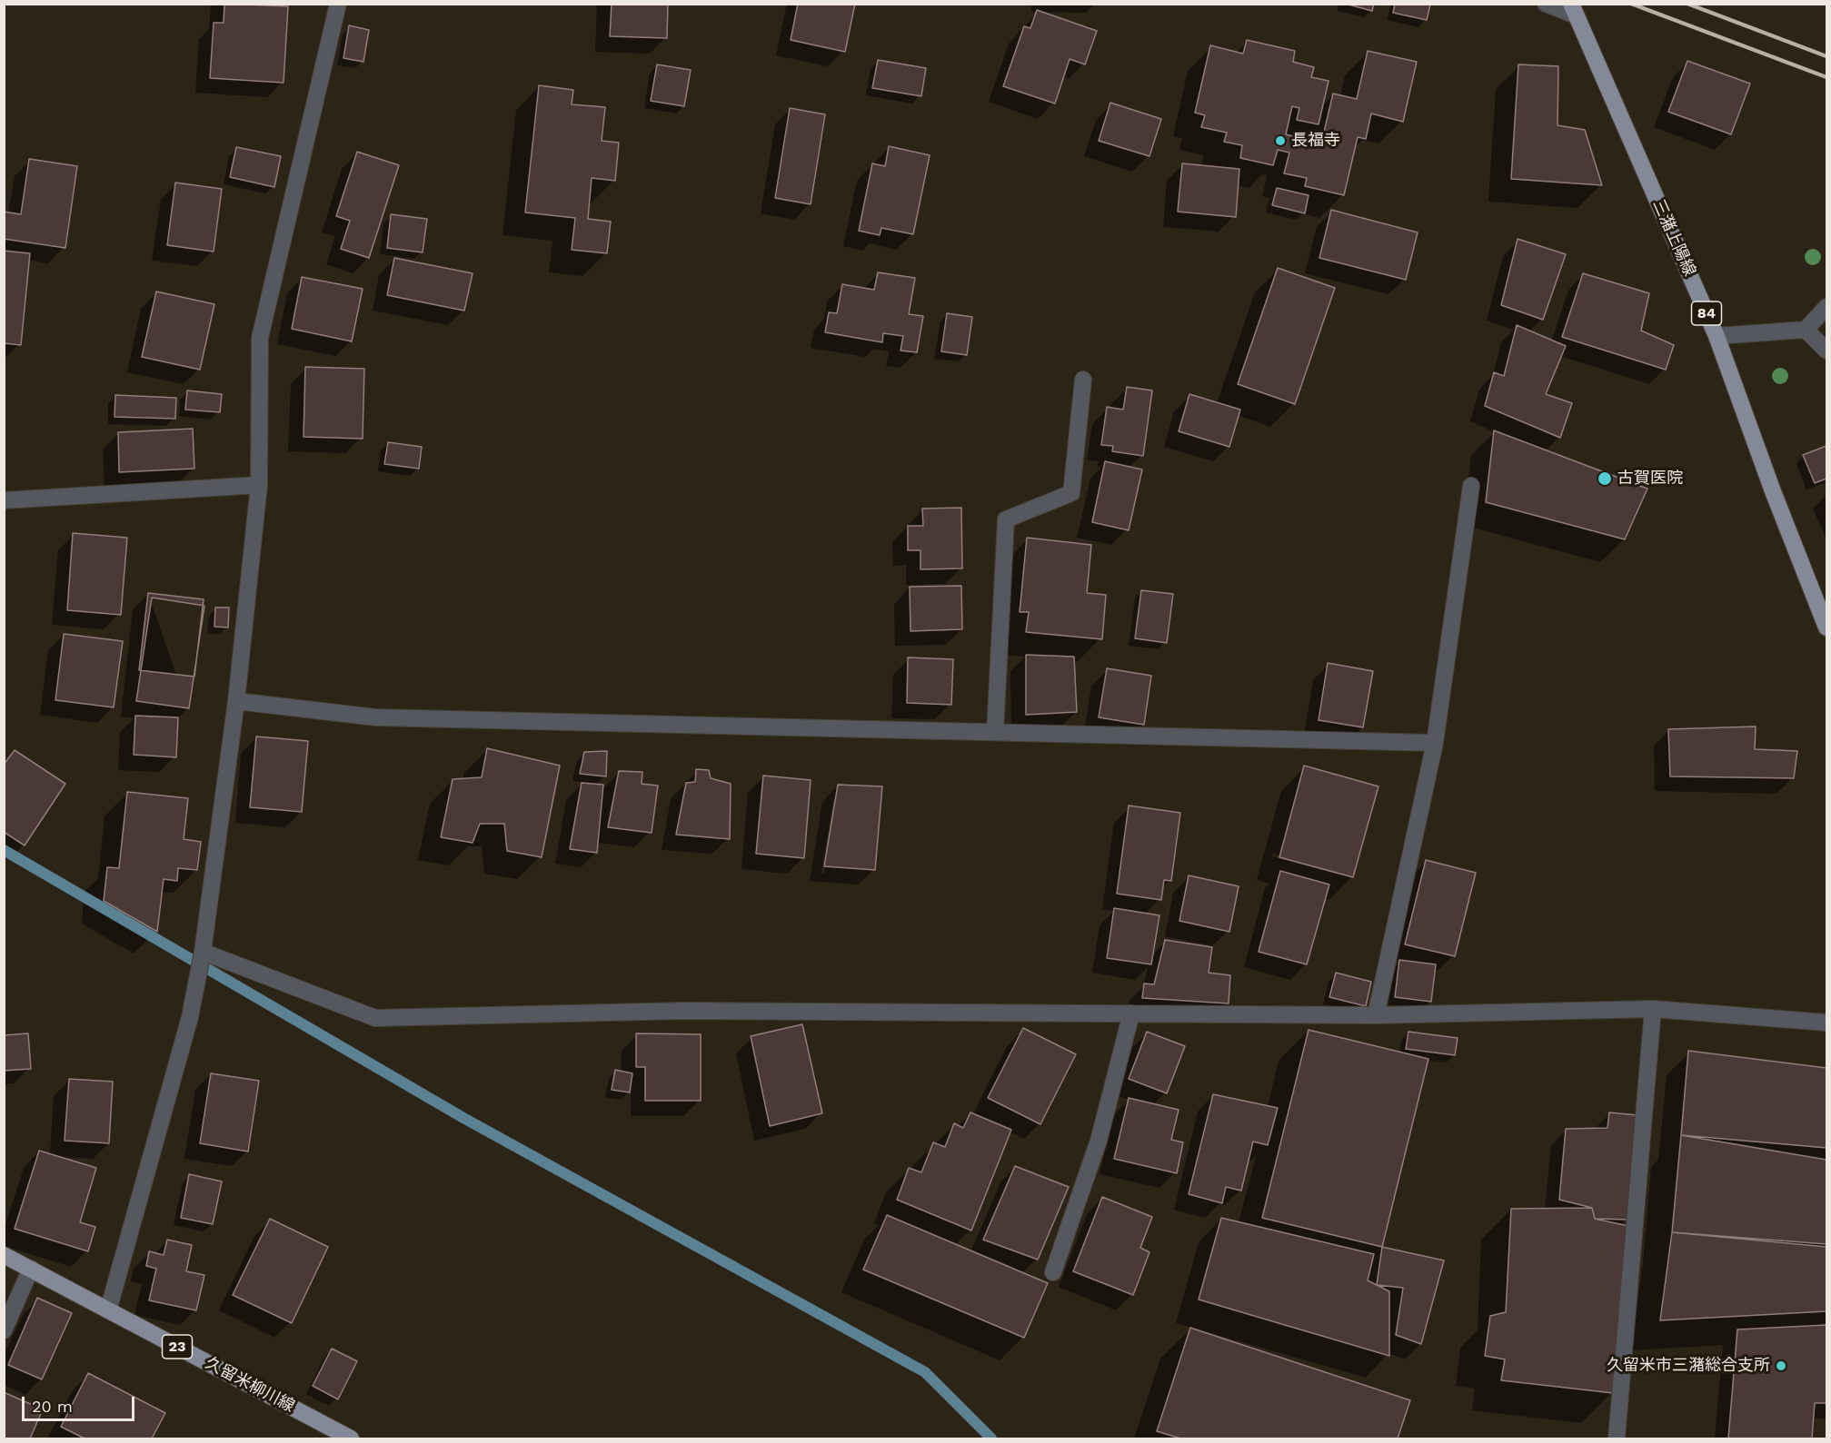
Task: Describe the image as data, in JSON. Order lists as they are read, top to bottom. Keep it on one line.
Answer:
{"streets":{"main road":["三潴上陽線","84","23","久留米柳川線"]},"places":["長福寺","古賀医院","久留米市三潴総合支所"],"scale_bar":"20 m"}
